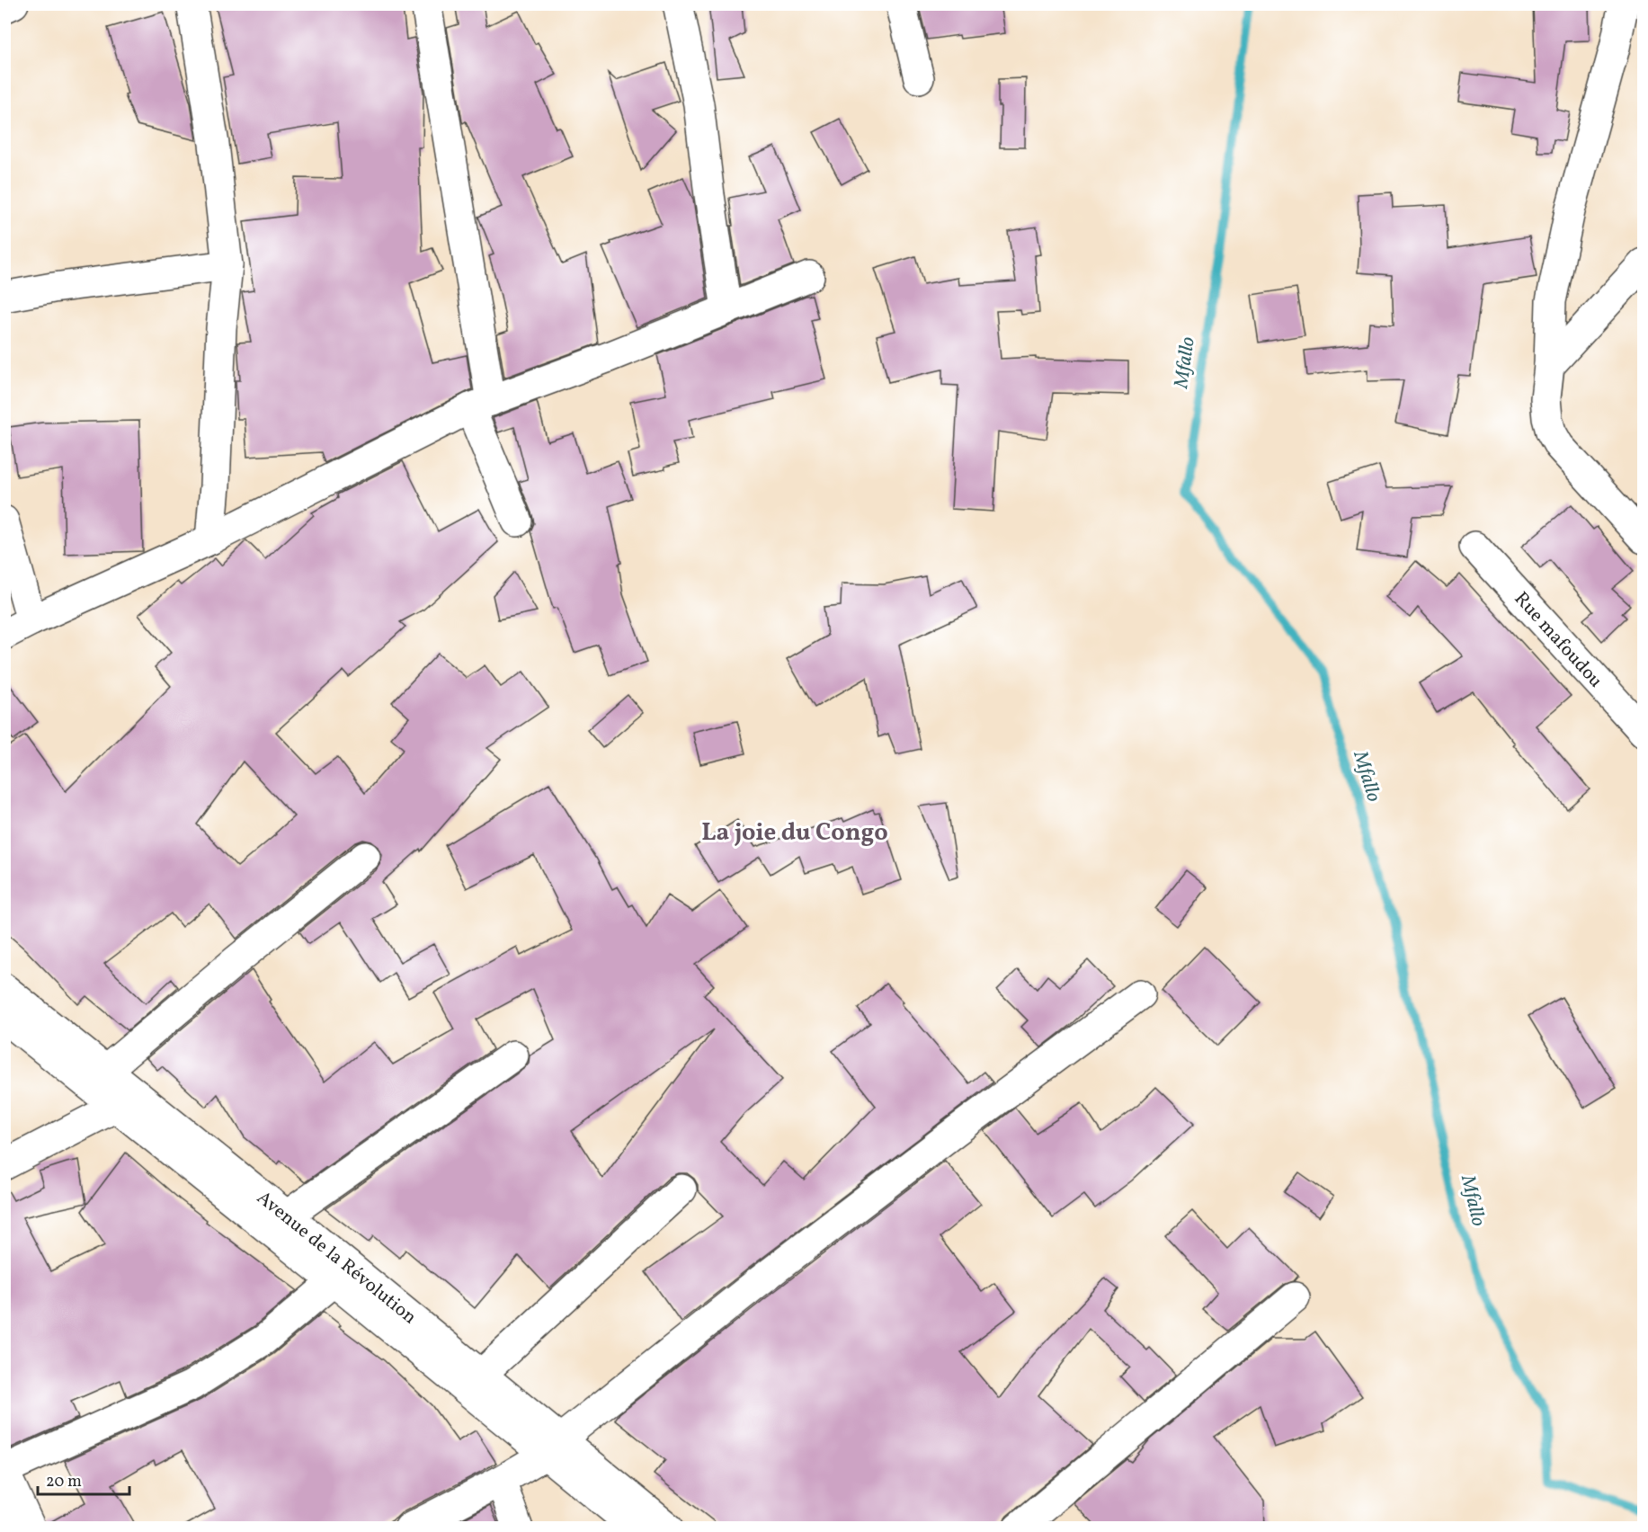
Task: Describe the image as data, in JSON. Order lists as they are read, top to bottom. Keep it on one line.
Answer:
{"streets":{"street":["Rue mafoudou","Avenue de la Révolution"]},"districts":["La joie du Congo"],"water":["Mfallo"],"scale_bar":"20 m"}
